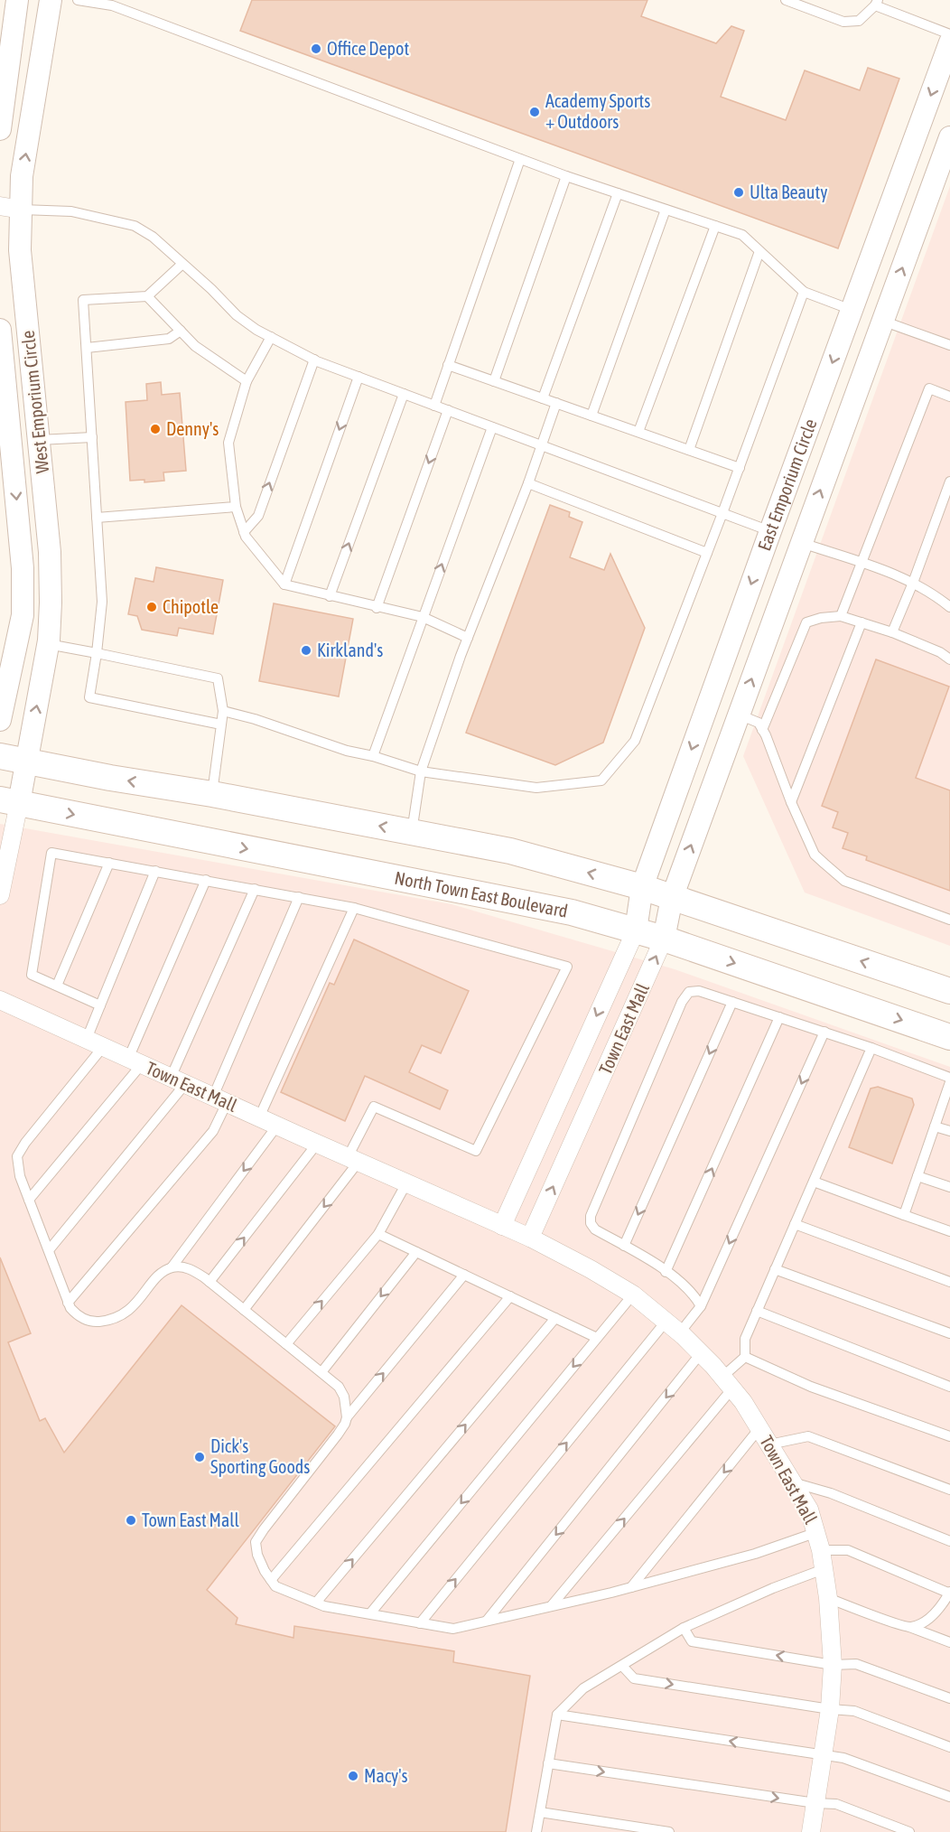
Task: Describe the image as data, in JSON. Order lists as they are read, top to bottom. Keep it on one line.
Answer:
{"streets":{"main road":["North Town East Boulevard"],"street":["West Emporium Circle","East Emporium Circle","Town East Mall"]},"crossings":[["West Emporium Circle","North Town East Boulevard"],["East Emporium Circle","North Town East Boulevard"],["East Emporium Circle","Town East Mall"],["North Town East Boulevard","Town East Mall"]],"places":["Office Depot","Academy Sports + Outdoors","Ulta Beauty","Denny's","Chipotle","Kirkland's","Dick's Sporting Goods","Town East Mall","Macy's"]}
